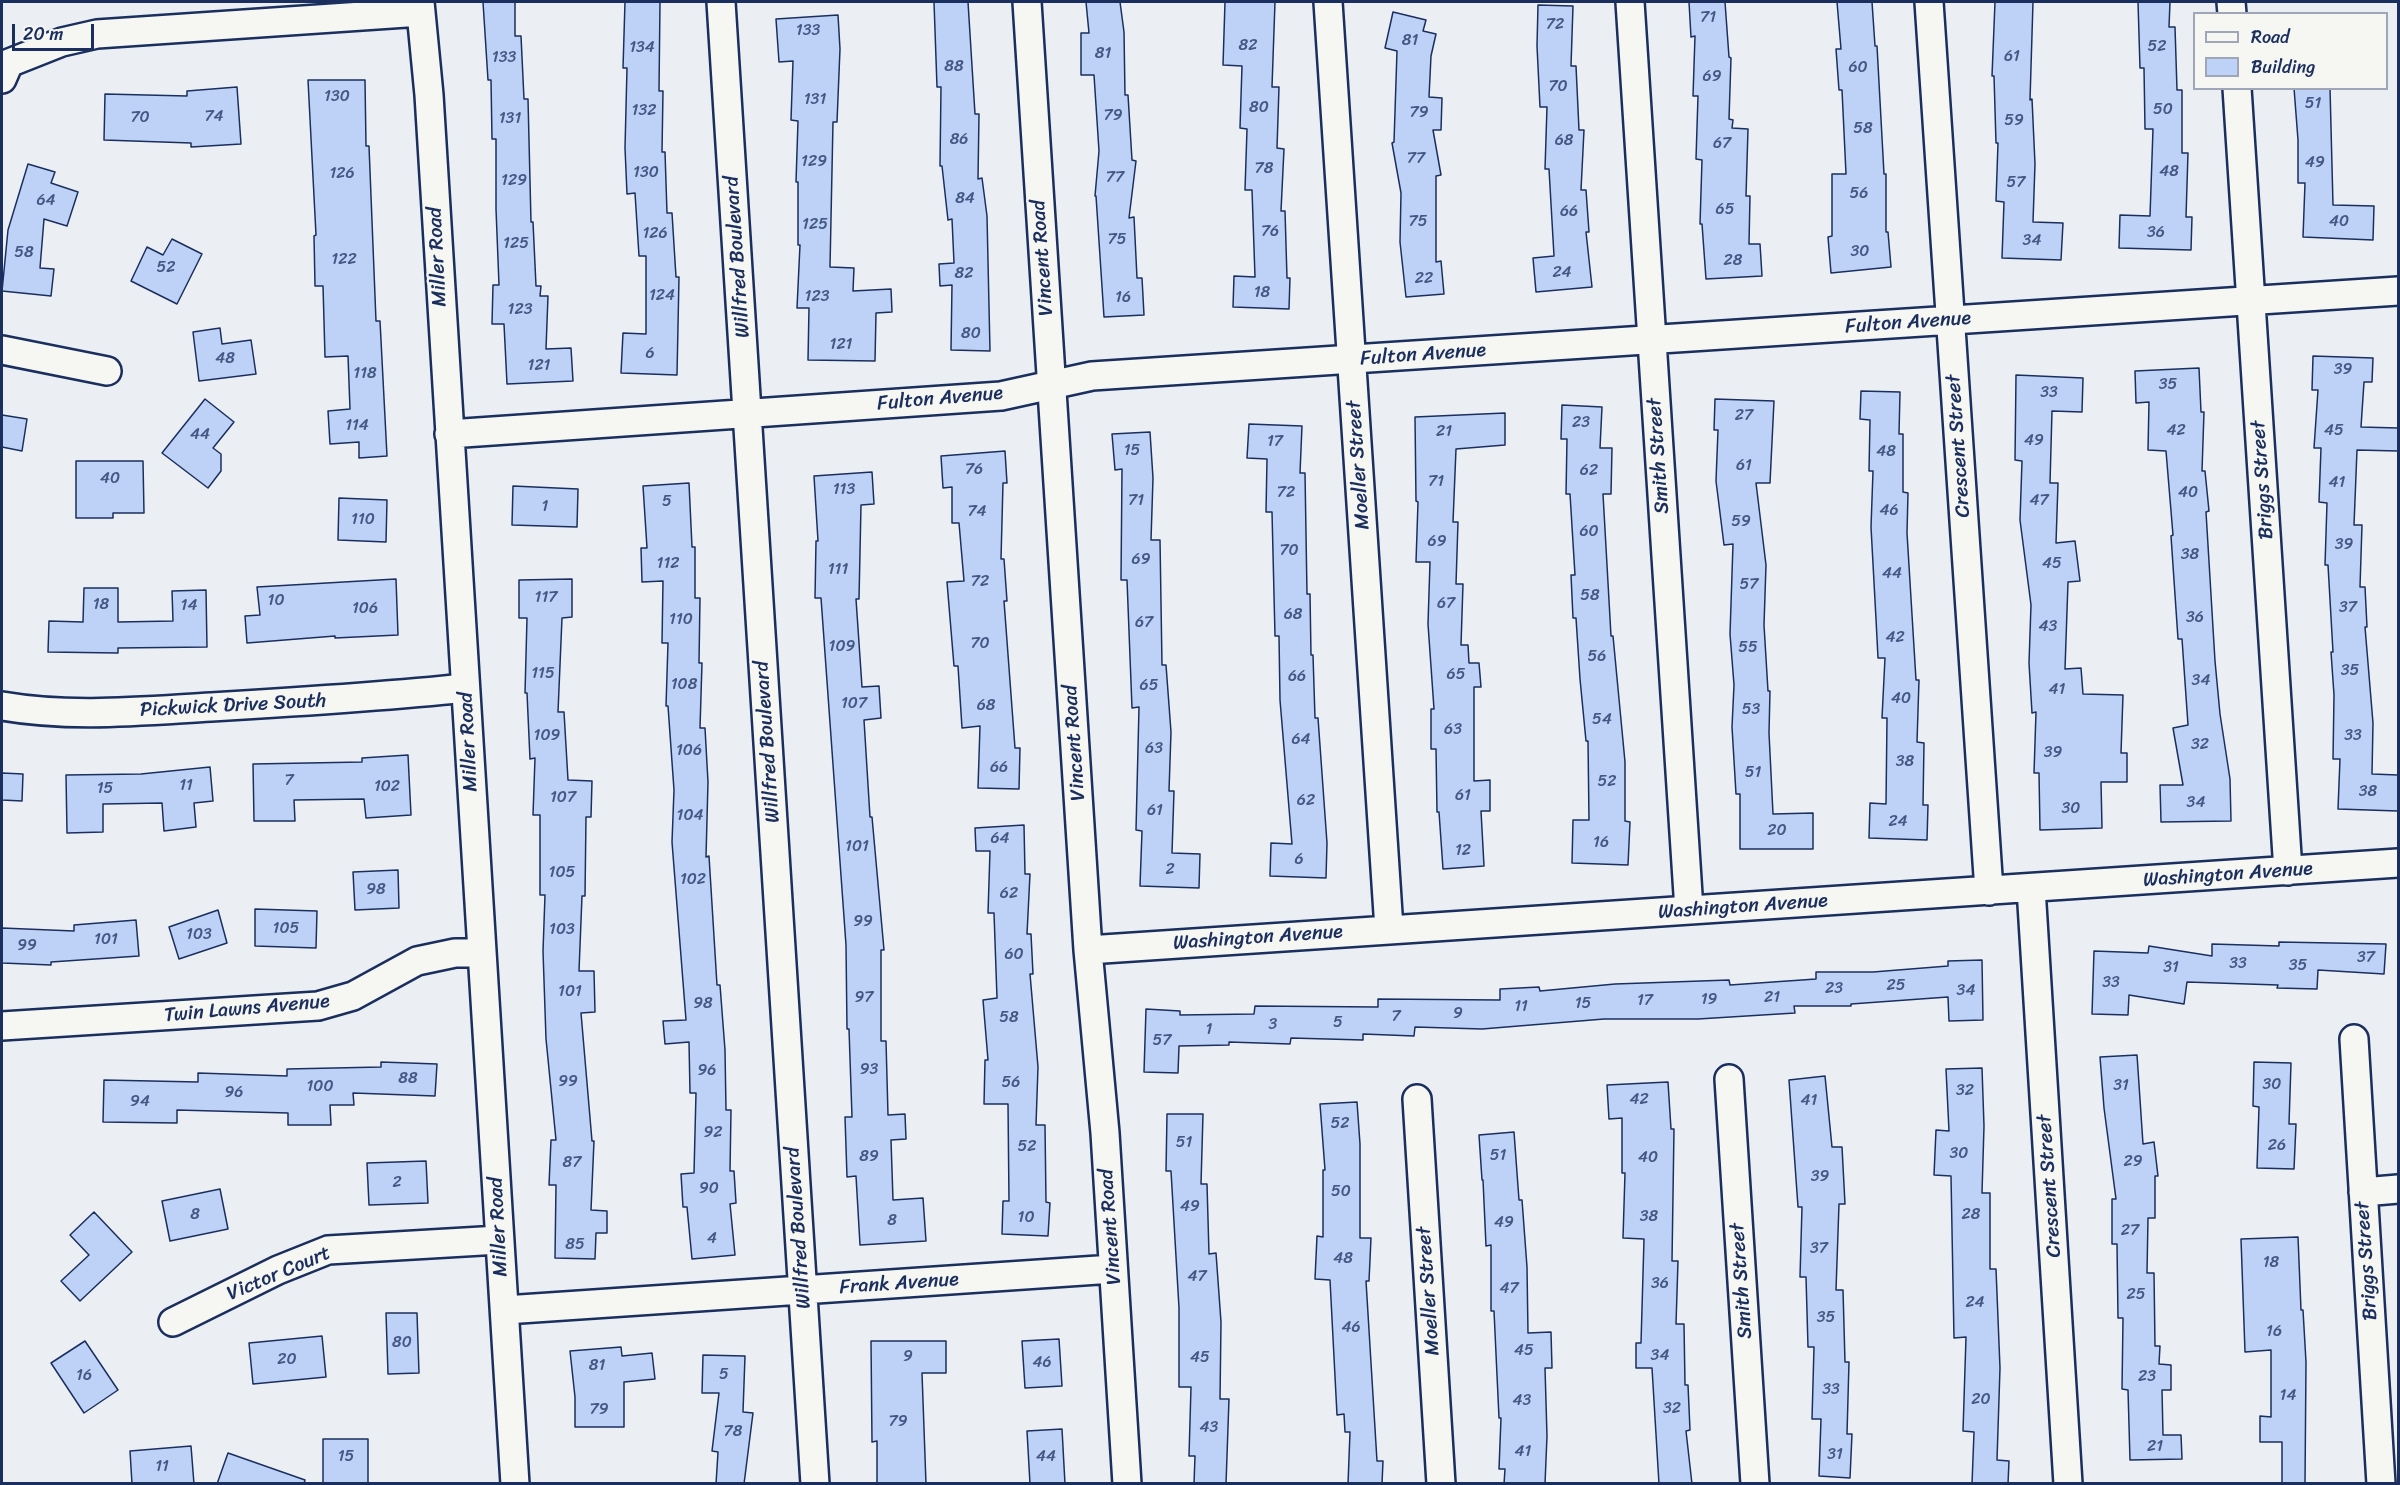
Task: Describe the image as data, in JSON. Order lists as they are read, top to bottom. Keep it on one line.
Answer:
{"streets":{"street":["Miller Road","Willfred Boulevard","Vincent Road","Fulton Avenue","Crescent Street","Smith Street","Moeller Street","Briggs Street","Pickwick Drive South","Washington Avenue","Twin Lawns Avenue","Victor Court","Frank Avenue"]},"crossings":[["Miller Road","Fulton Avenue"],["Miller Road","Pickwick Drive South"],["Miller Road","Twin Lawns Avenue"],["Miller Road","Victor Court"],["Miller Road","Frank Avenue"],["Willfred Boulevard","Fulton Avenue"],["Willfred Boulevard","Frank Avenue"],["Vincent Road","Fulton Avenue"],["Vincent Road","Washington Avenue"],["Vincent Road","Frank Avenue"],["Fulton Avenue","Crescent Street"],["Fulton Avenue","Smith Street"],["Fulton Avenue","Moeller Street"],["Fulton Avenue","Briggs Street"],["Crescent Street","Washington Avenue"],["Smith Street","Washington Avenue"],["Moeller Street","Washington Avenue"],["Briggs Street","Washington Avenue"]],"house_numbers":["71","72","133","81","82","52","134","81","61","133","88","60","69","70","130","131","51","80","50","132","79","79","74","70","131","59","58","86","68","67","77","129","49","78","48","130","126","77","129","57","56","84","64","65","66","75","40","125","76","36","126","75","34","125","30","58","122","28","52","24","82","22","18","124","123","16","123","80","121","6","48","121","39","118","35","33","27","23","114","42","45","21","44","49","17","15","48","61","76","62","40","71","41","113","72","40","71","47","5","1","46","74","110","59","60","69","39","70","38","69","112","45","111","44","72","57","58","117","10","67","18","14","37","106","68","36","110","67","43","42","70","109","55","56","35","115","65","66","34","108","65","41","40","107","68","53","54","63","109","33","64","32","63","106","39","38","66","51","7","52","11","102","15","38","61","107","62","34","30","61","104","24","20","64","16","101","12","6","2","105","102","98","62","99","105","103","103","101","99","60","37","33","35","31","33","25","23","34","101","97","21","19","17","98","15","11","9","7","58","5","3","1","57","93","96","88","99","56","30","31","100","32","96","42","41","94","52","92","51","26","52","30","51","89","40","29","87","39","2","90","50","49","8","28","38","10","8","49","27","4","85","37","48","18","47","36","47","25","24","35","46","16","80","45","34","9","45","20","46","81","5","16","23","33","14","20","43","32","79","79","43","78","21","41","31","15","44","11"],"legend":["Road","Building"],"scale_bar":"20 m"}
